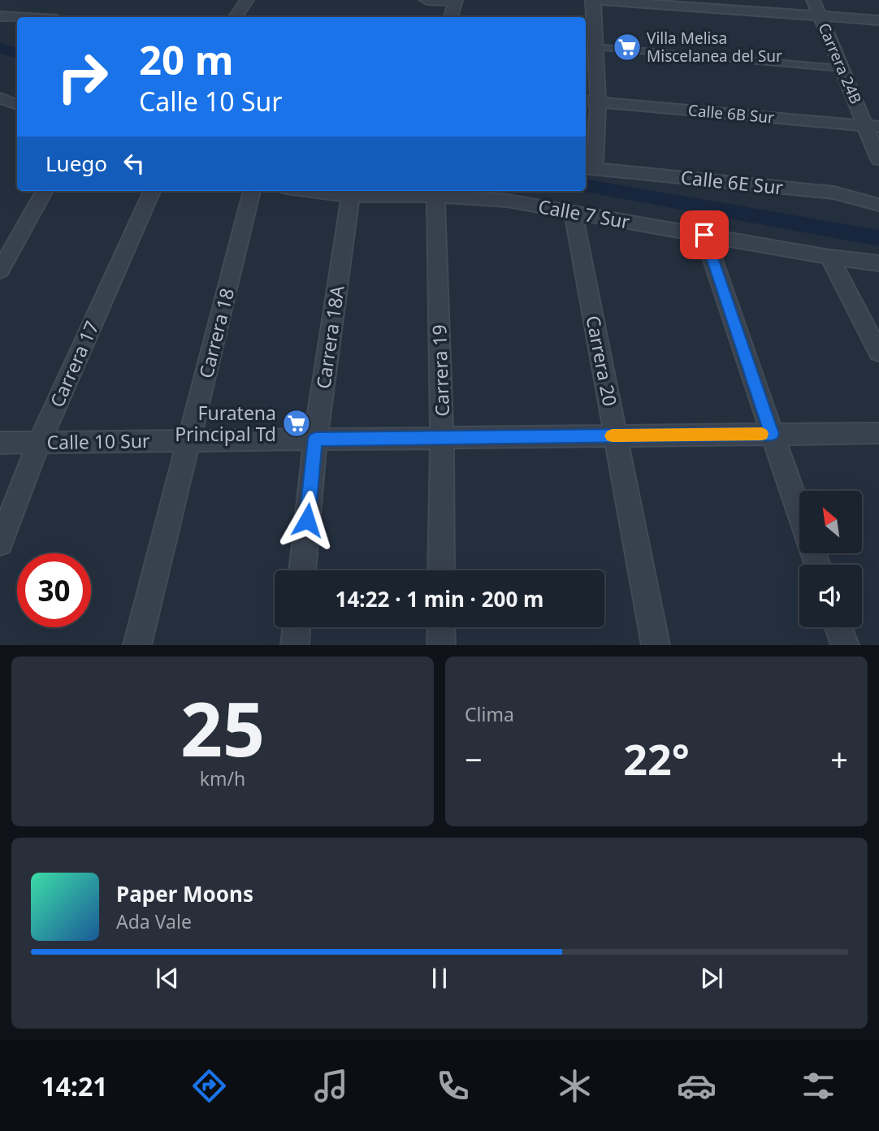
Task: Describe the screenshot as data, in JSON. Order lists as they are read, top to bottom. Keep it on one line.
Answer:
{"streets":{"street":["Carrera 24B","Calle 6B Sur","Calle 6E Sur","Calle 7 Sur","Carrera 18","Carrera 18A","Carrera 20","Carrera 17","Carrera 19","Calle 10 Sur"]},"crossings":[["Carrera 24B","Calle 6B Sur"],["Calle 7 Sur","Carrera 18A"],["Calle 7 Sur","Carrera 20"],["Calle 7 Sur","Carrera 19"],["Carrera 18","Calle 10 Sur"],["Carrera 18A","Calle 10 Sur"],["Carrera 20","Calle 10 Sur"],["Carrera 17","Calle 10 Sur"],["Carrera 19","Calle 10 Sur"]],"places":{"supermarket":["Villa Melisa Miscelanea del Sur","Furatena Principal Td"]},"north":"top left","page":{"turn":["20 m","Calle 10 Sur"],"then":"Luego","limit":"30","trip":"14:22 · 1 min · 200 m","tile":[["25","km/h"],"Clima"],"heat":["−","22°","+"],"song":["Paper Moons","Ada Vale"],"tabs":"14:21"}}
